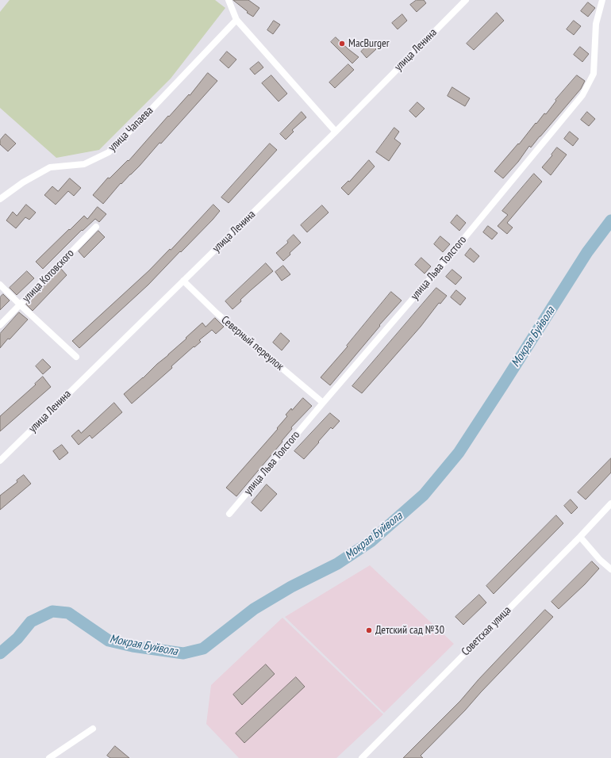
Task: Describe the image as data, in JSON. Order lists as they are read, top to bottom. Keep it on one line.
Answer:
{"streets":{"street":["улица Ленина","улица Чапаева","улица Льва Толстого","улица Котовского","Северный переулок","Советская улица"]},"crossings":[["улица Ленина","Северный переулок"],["улица Льва Толстого","Северный переулок"]],"water":["Мокрая Буйвола"],"places":["MacBurger","Детский сад №30"]}
